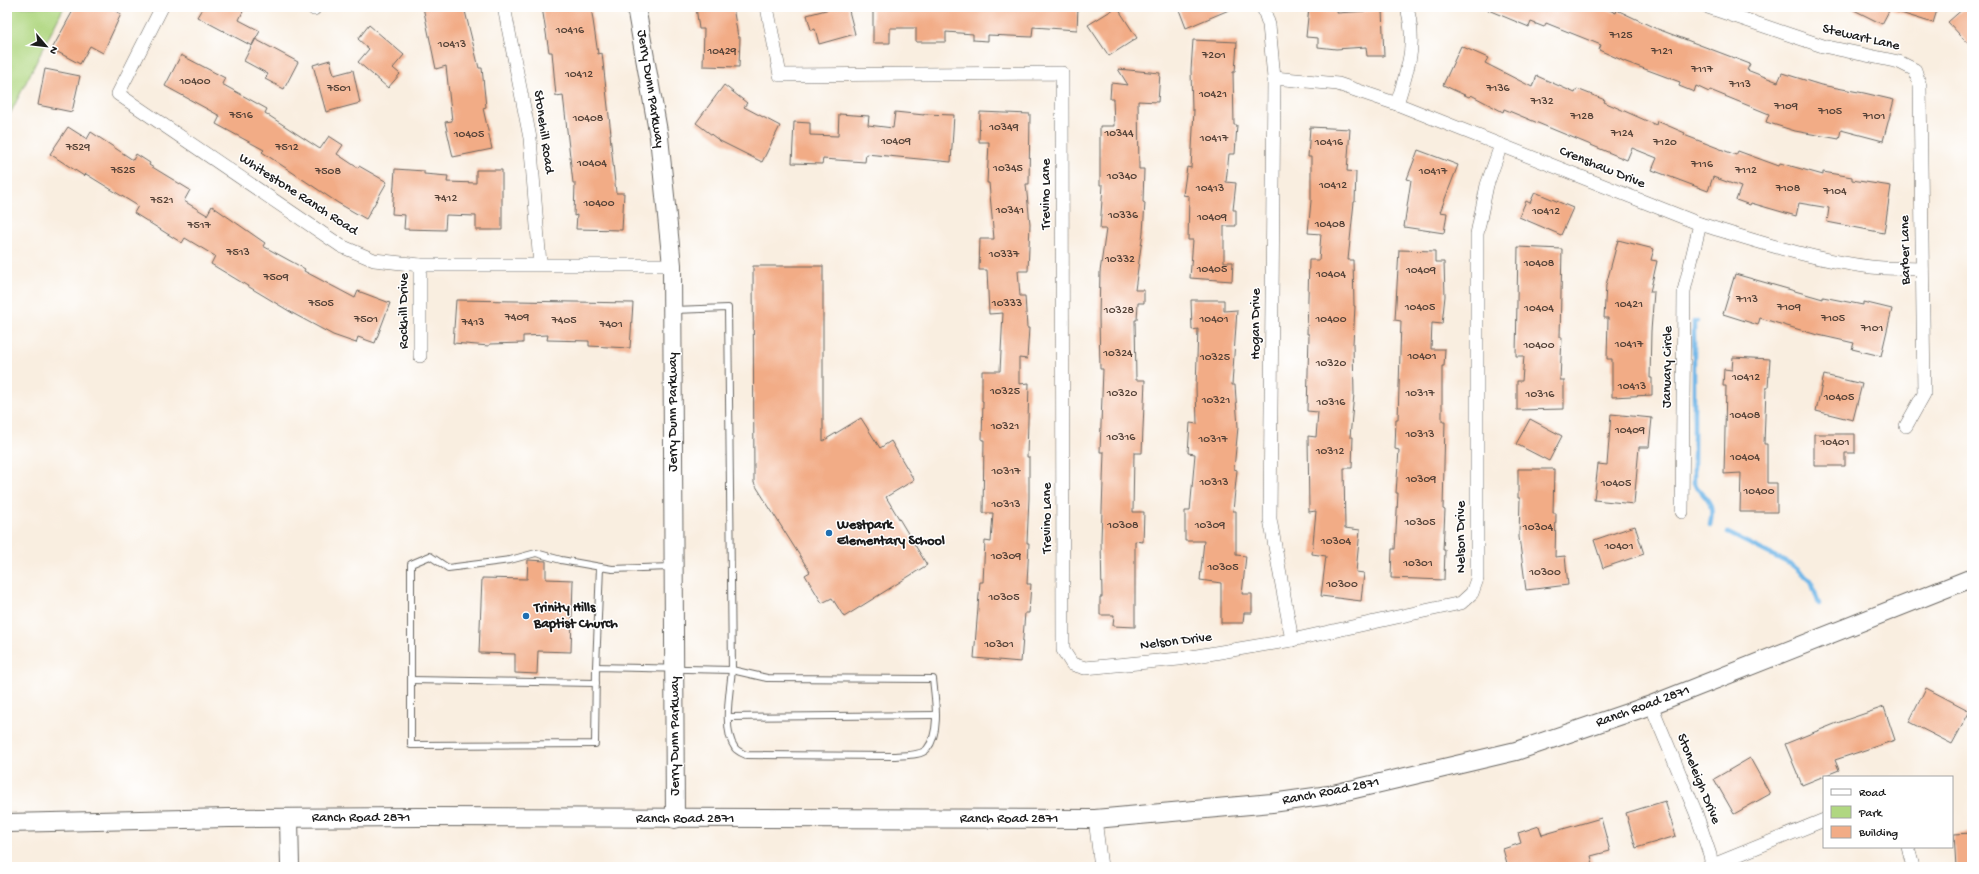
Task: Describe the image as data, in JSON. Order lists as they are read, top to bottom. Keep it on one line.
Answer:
{"streets":{"main road":["Jerry Dunn Parkway","Ranch Road 2871"],"street":["Stewart Lane","Stonehill Road","Crenshaw Drive","Trevino Lane","Whitestone Ranch Road","Barber Lane","Rockhill Drive","Hogan Drive","January Circle","Nelson Drive","Stoneleigh Drive"]},"crossings":[["Stewart Lane","Barber Lane"],["Jerry Dunn Parkway","Whitestone Ranch Road"],["Jerry Dunn Parkway","Ranch Road 2871"],["Stonehill Road","Whitestone Ranch Road"],["Crenshaw Drive","Barber Lane"],["Crenshaw Drive","Hogan Drive"],["Crenshaw Drive","January Circle"],["Crenshaw Drive","Nelson Drive"],["Trevino Lane","Nelson Drive"],["Whitestone Ranch Road","Rockhill Drive"],["Hogan Drive","Nelson Drive"],["Ranch Road 2871","Stoneleigh Drive"]],"places":["Westpark Elementary School","Trinity Hills Baptist Church"],"house_numbers":["10416","7125","10413","10429","7121","7201","7117","10412","10400","7113","7501","7136","10421","7132","7109","7105","7516","7128","7101","10408","10349","10344","7124","10405","10417","10409","10416","7120","7529","7512","10404","7116","10345","7525","7112","7508","10417","10340","10412","10413","7108","7104","7412","7521","10400","10341","10412","10336","10409","10408","7517","7513","10337","10332","10408","10405","10409","10404","7509","7113","7505","10333","10421","10405","7109","10404","10328","7409","7105","7501","10401","10400","7405","7413","7401","7101","10417","10400","10324","10401","10325","10320","10412","10413","10325","10320","10317","10316","10405","10321","10316","10408","10321","10409","10313","10316","10317","10401","10312","10404","10317","10309","10313","10405","10400","10313","10305","10308","10309","10304","10304","10401","10309","10301","10305","10300","10300","10305","10301"],"legend":["Road","Park","Building"],"north":"bottom right"}
